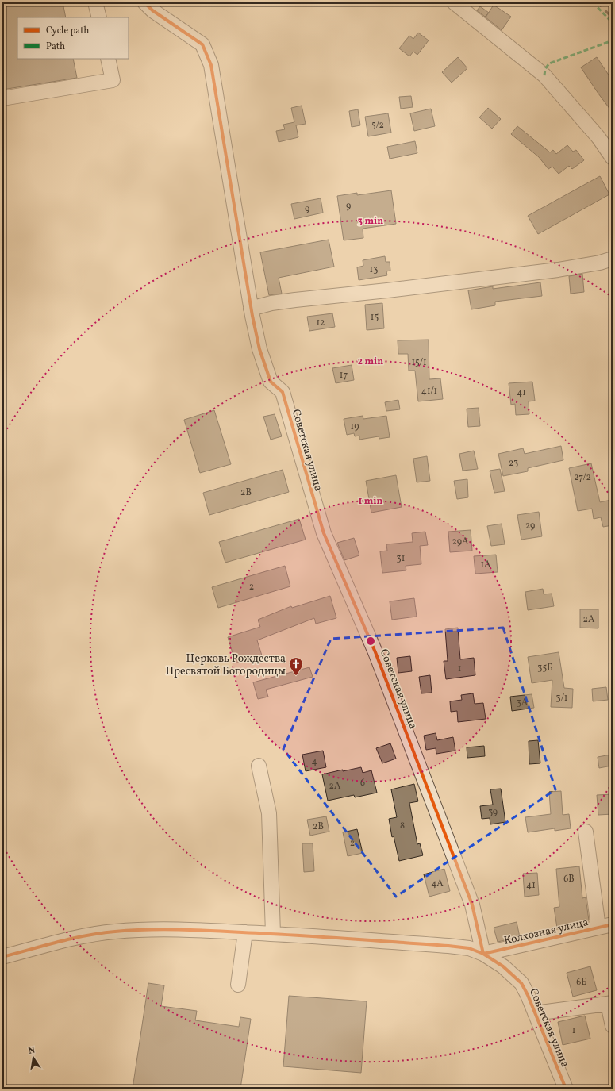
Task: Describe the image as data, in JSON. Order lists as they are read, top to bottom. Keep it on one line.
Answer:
{"streets":{"street":["Советская улица","Колхозная улица"]},"crossings":[["Советская улица","Колхозная улица"]],"places":{"church":["Церковь Рождества Пресвятой Богородицы"]},"house_numbers":["5/2","9","9","13","15","12","15/1","17","41/1","41","19","23","27/2","2В","29","29А","31","1А","2","2А","35Б","1","3/1","3А","4","6","2А","39","8","2В","2","6В","4А","41","6Б","1"],"legend":["Cycle path","Path"],"north":"top","rings":["3 min","2 min","1 min"]}
